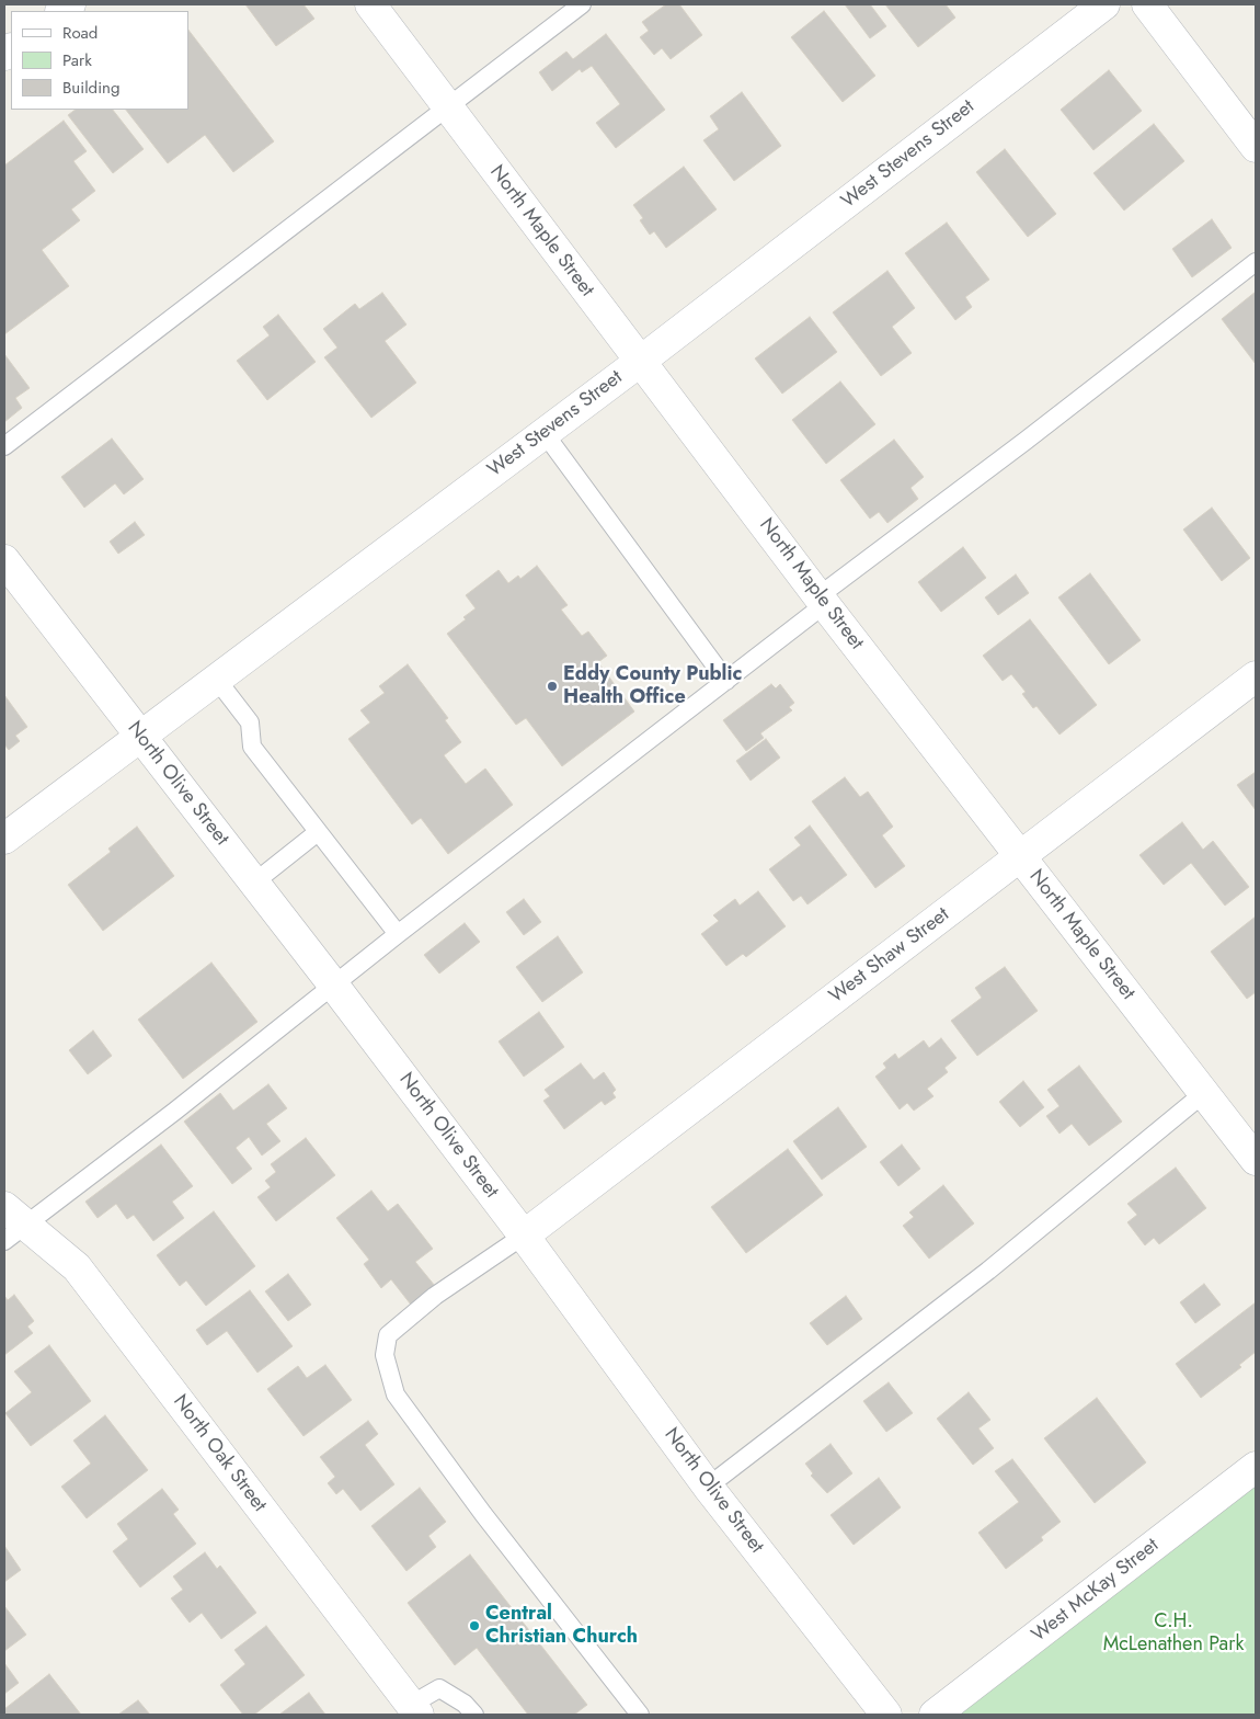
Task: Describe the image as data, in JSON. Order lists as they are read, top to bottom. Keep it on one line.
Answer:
{"streets":{"street":["West Stevens Street","North Maple Street","North Olive Street","West Shaw Street","North Oak Street","West McKay Street"]},"crossings":[["West Stevens Street","North Maple Street"],["West Stevens Street","North Olive Street"],["North Maple Street","West Shaw Street"],["North Olive Street","West Shaw Street"]],"parks":["C.H. McLenathen Park"],"places":["Eddy County Public Health Office","Central Christian Church"],"legend":["Road","Park","Building"]}
